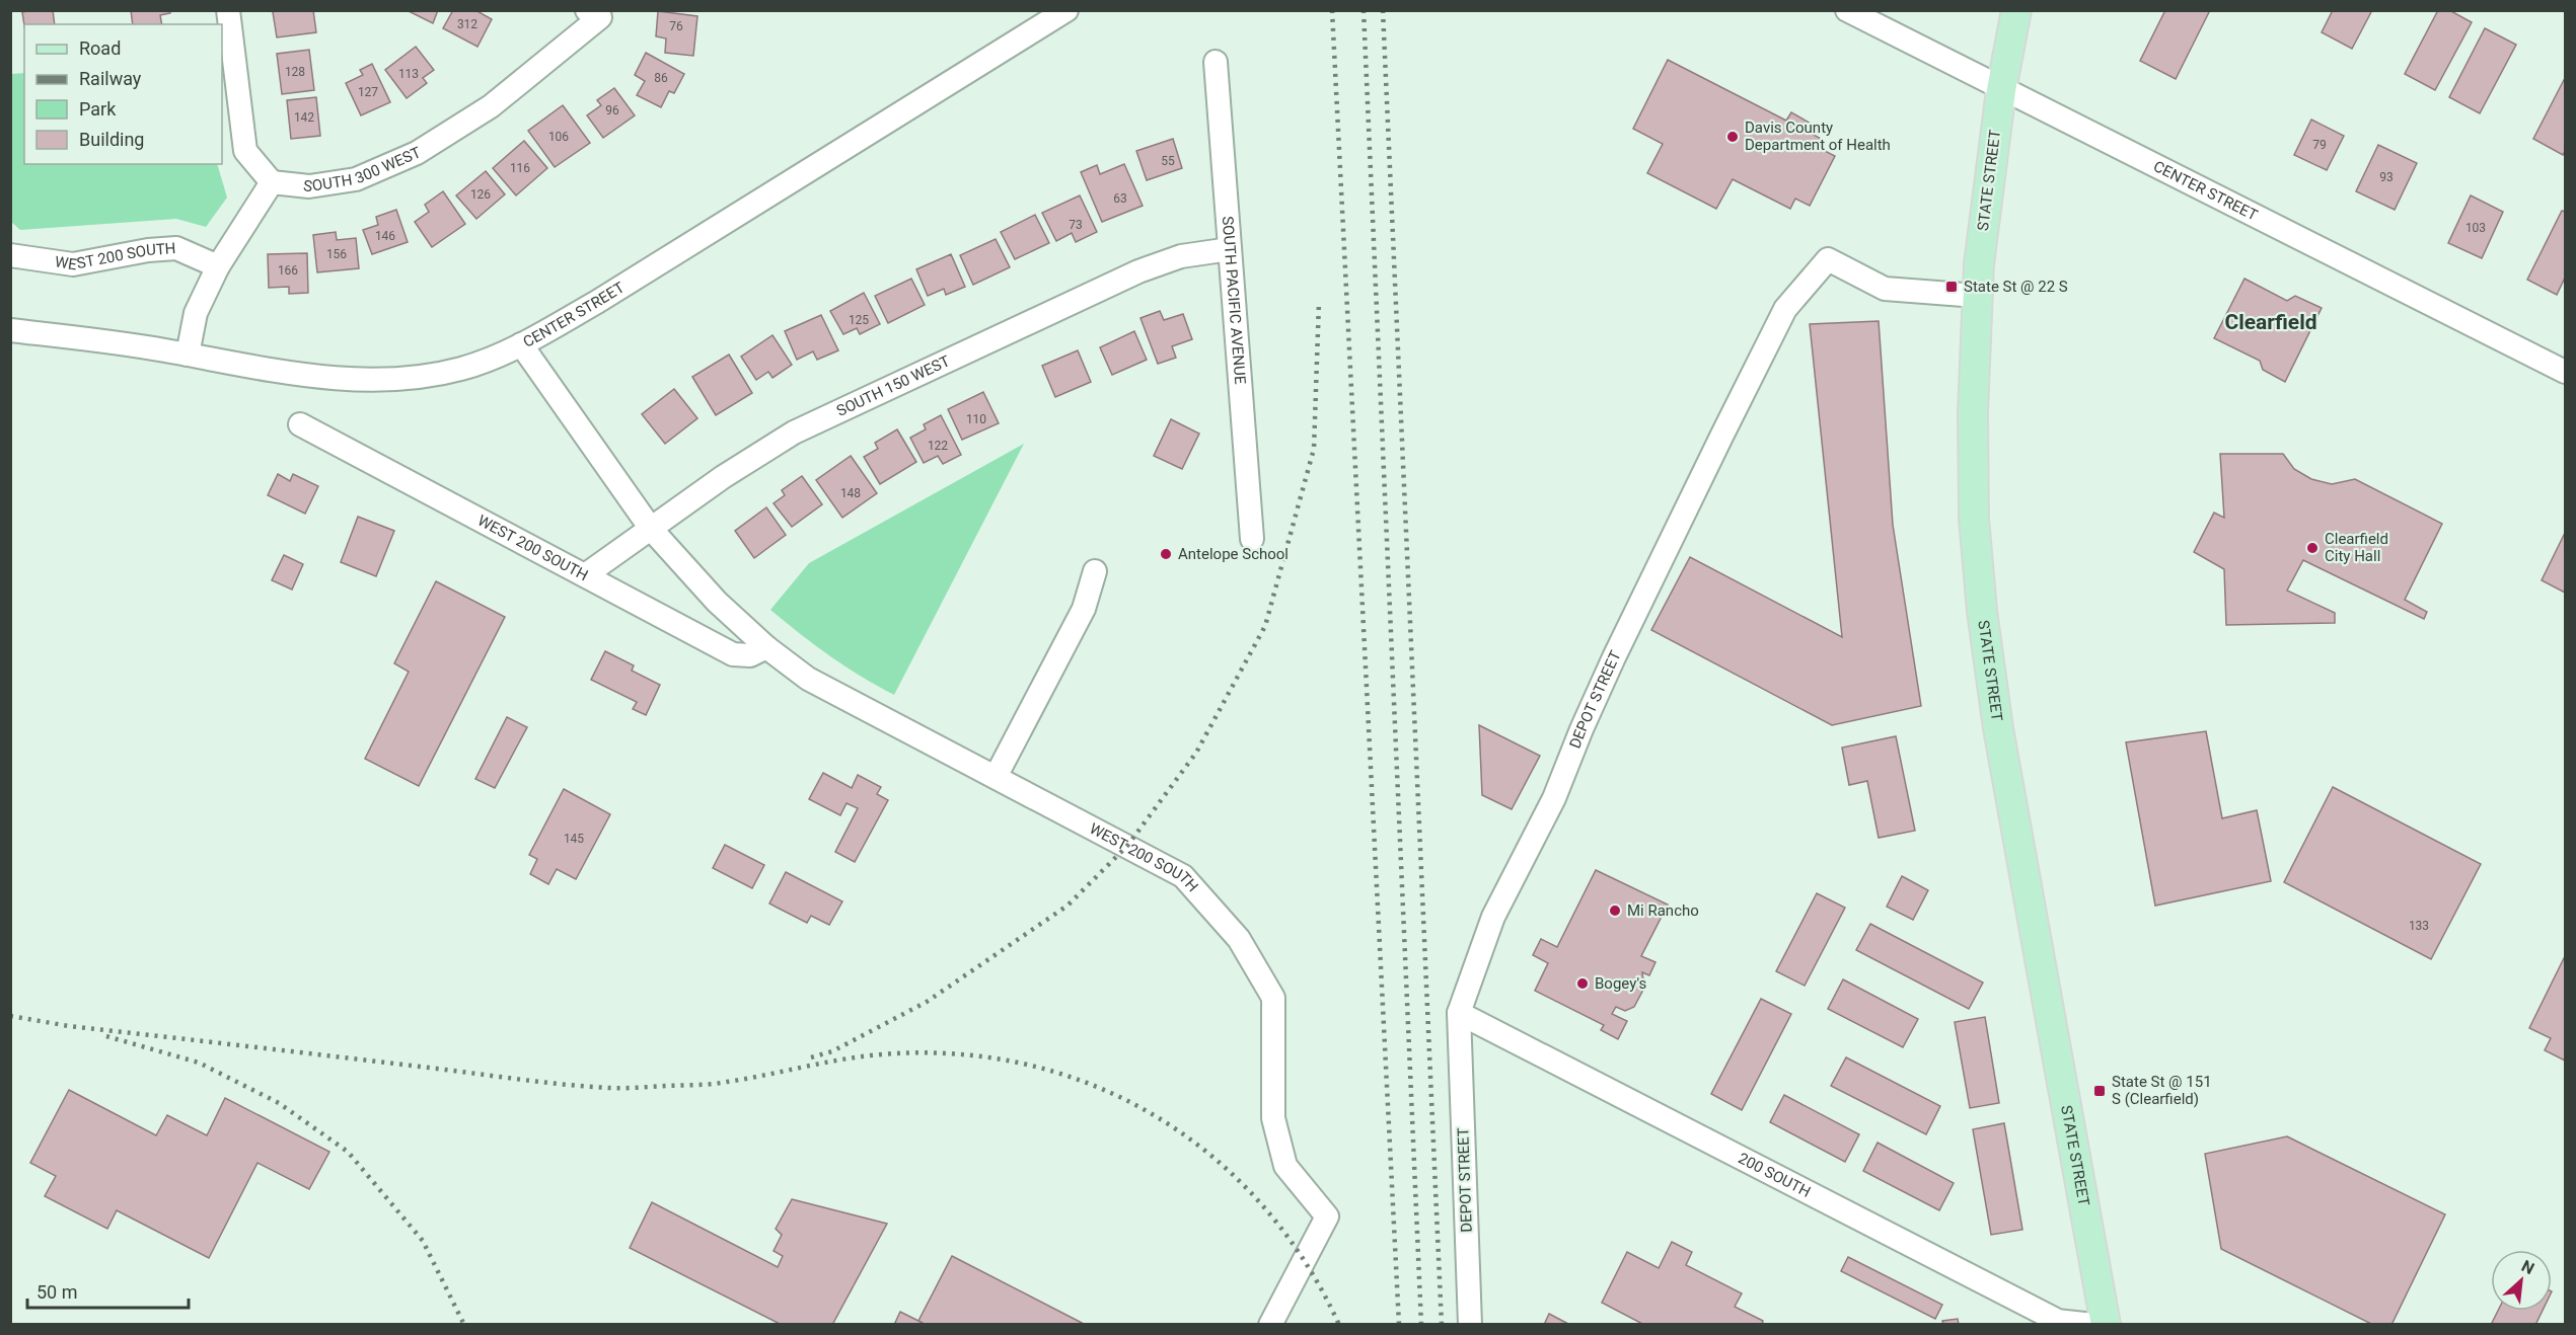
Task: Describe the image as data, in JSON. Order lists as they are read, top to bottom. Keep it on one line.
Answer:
{"streets":{"main road":["STATE STREET"],"street":["SOUTH 300 WEST","CENTER STREET","WEST 200 SOUTH","SOUTH PACIFIC AVENUE","SOUTH 150 WEST","DEPOT STREET","200 SOUTH"]},"crossings":[["STATE STREET","CENTER STREET"],["STATE STREET","DEPOT STREET"],["CENTER STREET","WEST 200 SOUTH"],["WEST 200 SOUTH","SOUTH 150 WEST"],["SOUTH PACIFIC AVENUE","SOUTH 150 WEST"],["DEPOT STREET","200 SOUTH"]],"districts":["Clearfield"],"places":{"other":["Davis County Department of Health","Clearfield City Hall","Antelope School","Mi Rancho","Bogey's"],"transit":["State St @ 22 S","State St @ 151 S (Clearfield)"]},"house_numbers":["312","76","128","113","86","127","96","142","106","79","55","116","93","126","63","73","103","146","156","166","125","110","122","148","145","133"],"legend":["Road","Railway","Park","Building"],"scale_bar":"50 m","north":"top right"}
